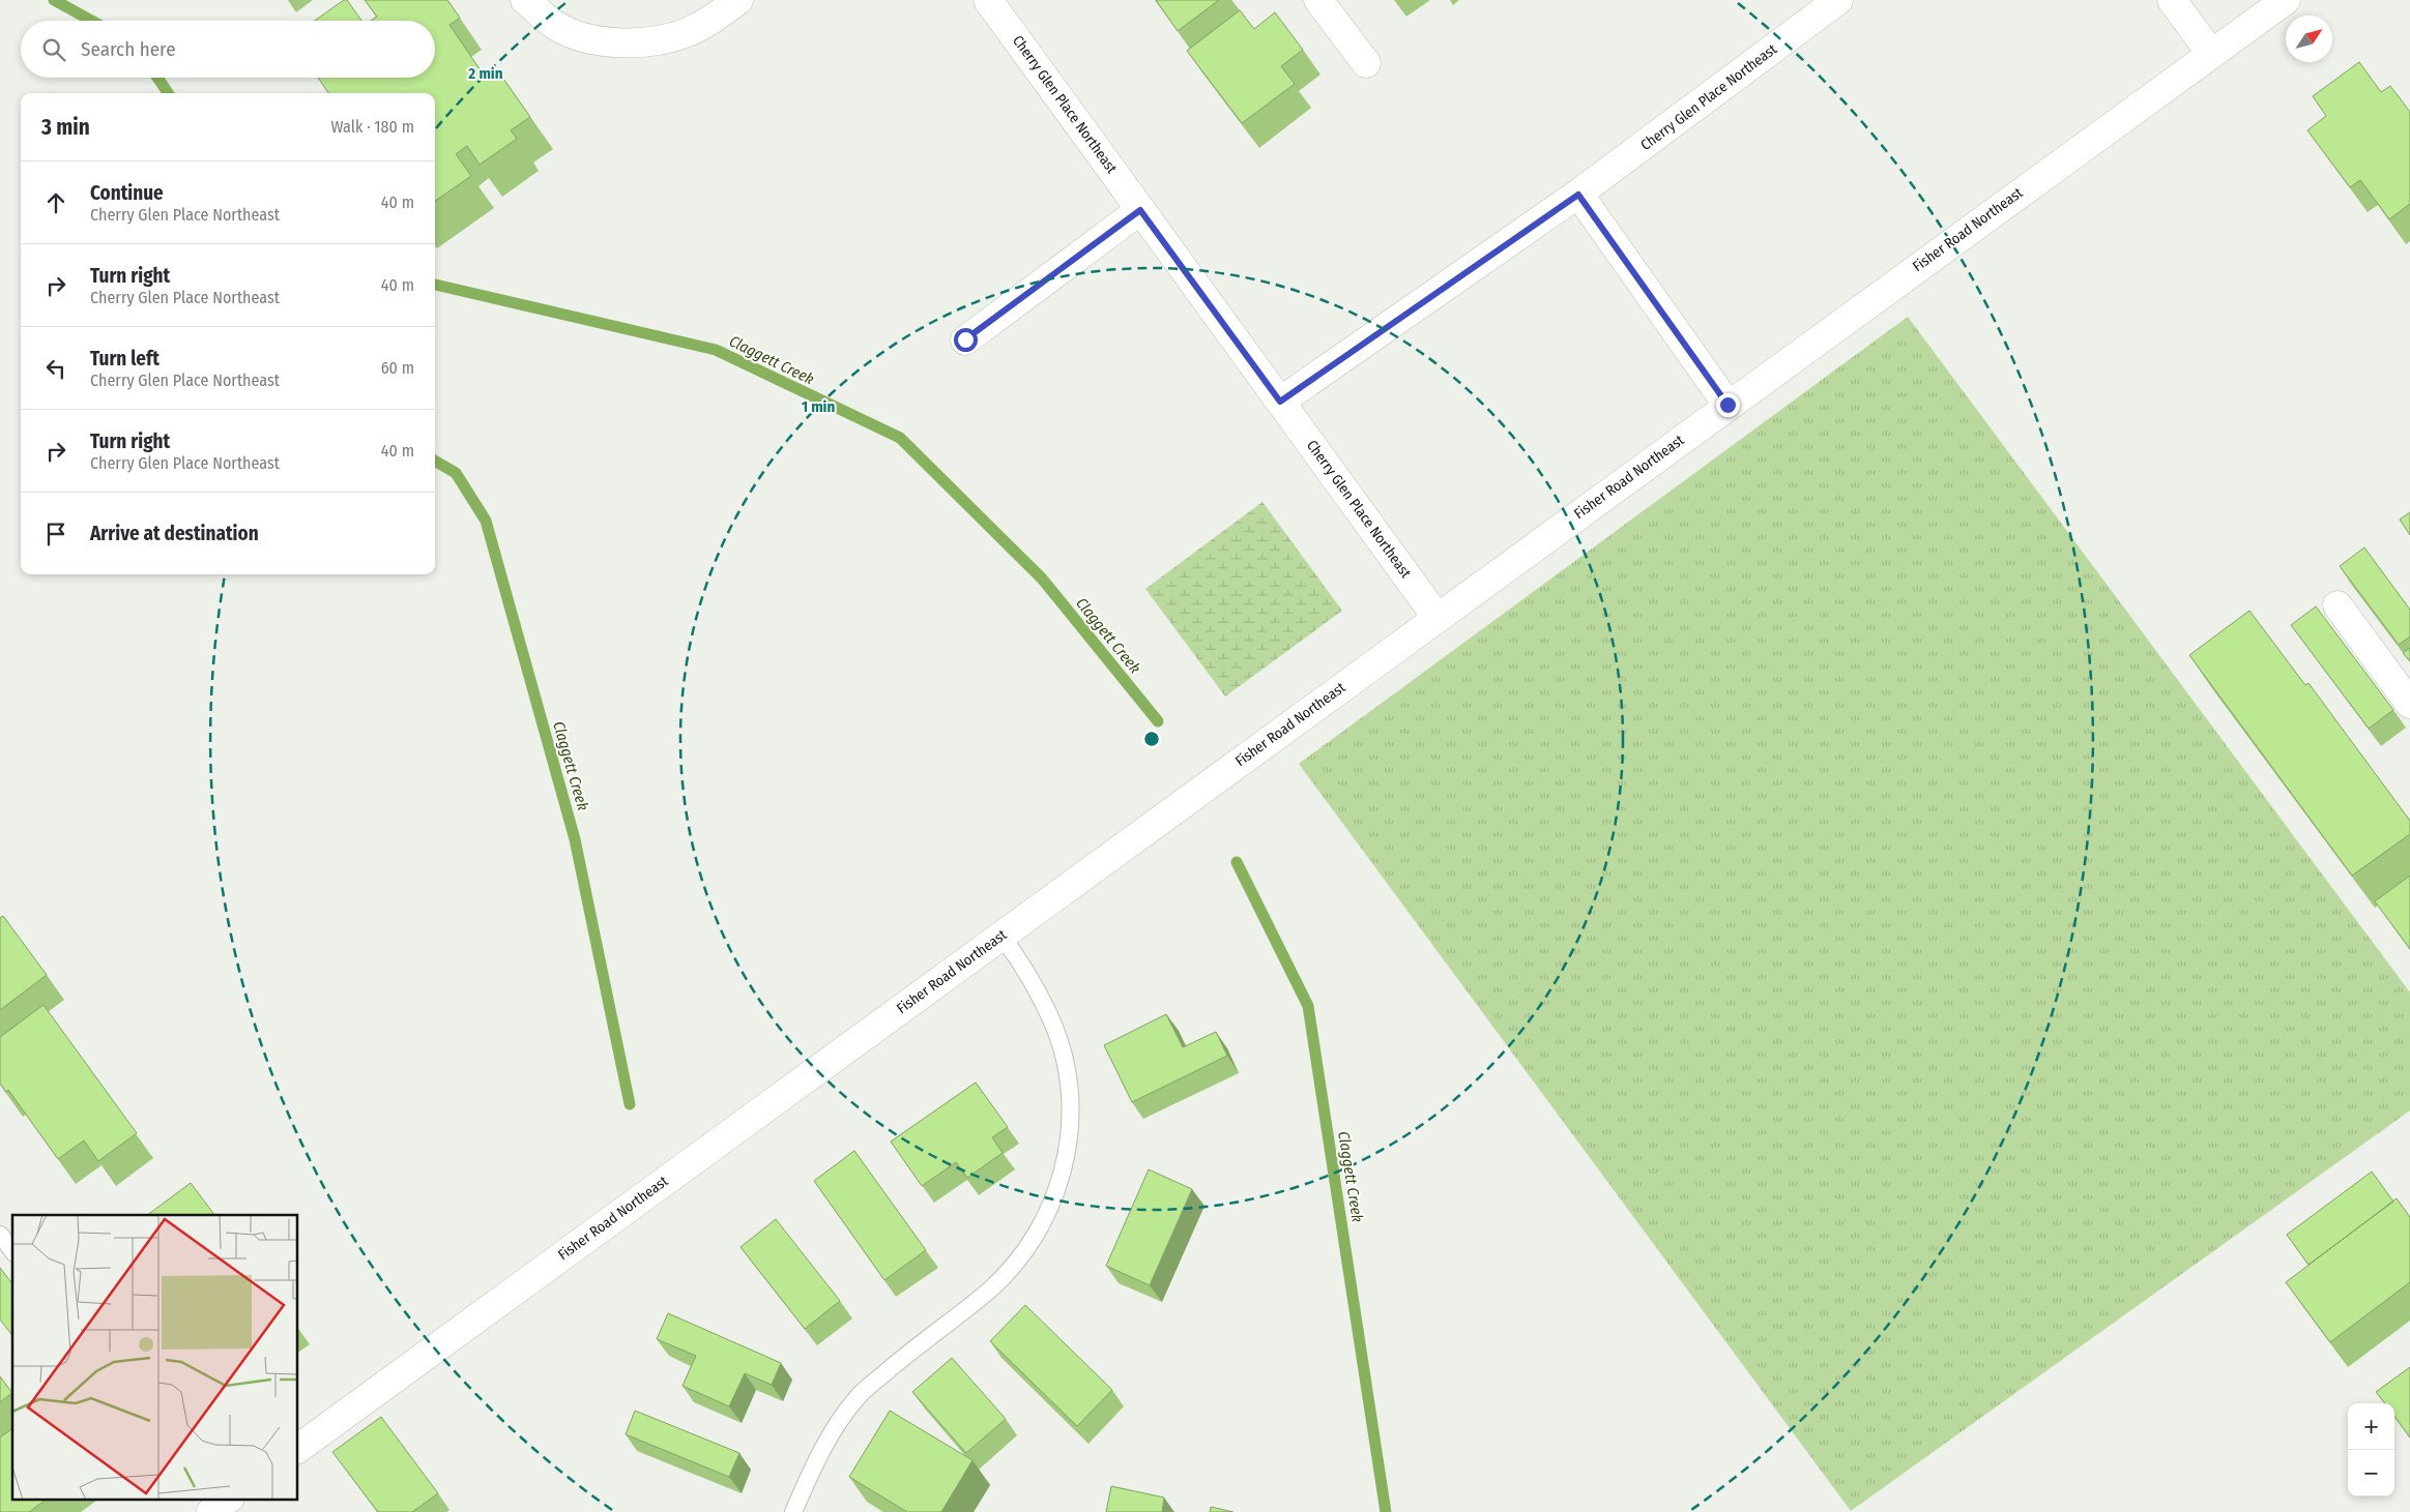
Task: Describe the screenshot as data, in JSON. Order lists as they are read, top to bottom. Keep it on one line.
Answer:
{"streets":{"street":["Cherry Glen Place Northeast","Fisher Road Northeast"]},"crossings":[["Cherry Glen Place Northeast","Fisher Road Northeast"]],"water":["Claggett Creek"],"north":"top right","page":{"search":"Search here","heading":["3 min","Walk · 180 m"],"list":[["Continue","Cherry Glen Place Northeast","40 m"],["Turn right","Cherry Glen Place Northeast","40 m"],["Turn left","Cherry Glen Place Northeast","60 m"],["Turn right","Cherry Glen Place Northeast","40 m"],"Arrive at destination"],"map_buttons":["+","−"]},"rings":["2 min","1 min"]}
